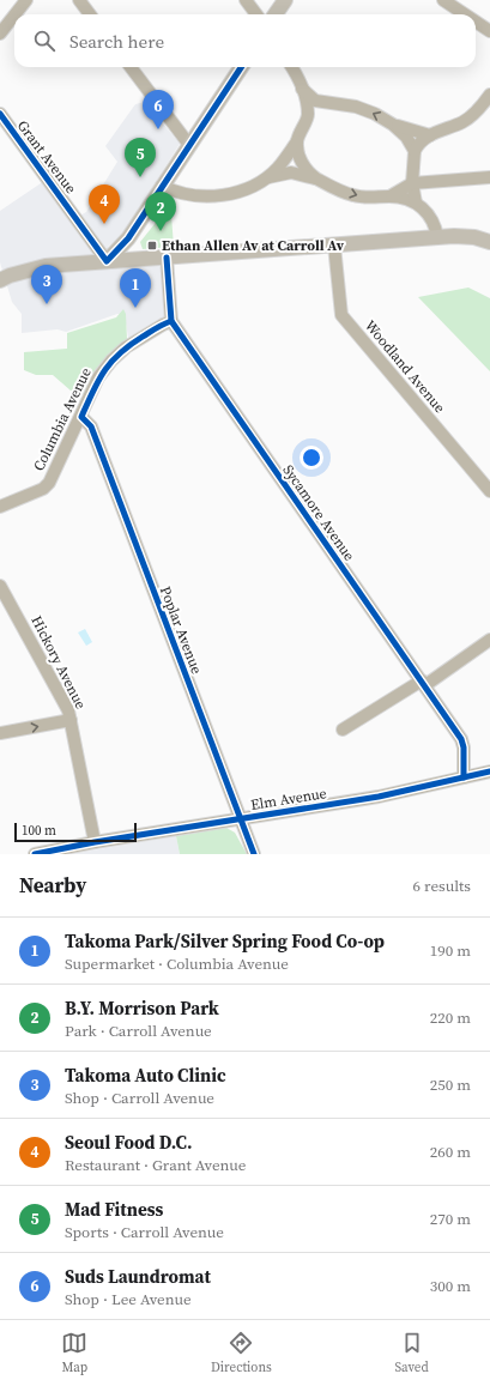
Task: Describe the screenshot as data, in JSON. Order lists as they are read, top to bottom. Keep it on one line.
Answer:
{"streets":{"street":["Grant Avenue","Woodland Avenue","Columbia Avenue","Sycamore Avenue","Poplar Avenue","Hickory Avenue","Elm Avenue"]},"crossings":[["Columbia Avenue","Sycamore Avenue"],["Columbia Avenue","Poplar Avenue"],["Sycamore Avenue","Elm Avenue"],["Poplar Avenue","Elm Avenue"],["Hickory Avenue","Elm Avenue"]],"places":{"transit":["Ethan Allen Av at Carroll Av"]},"scale_bar":"100 m","page":{"search":"Search here","pins":["6","5","4","2","3","1"],"scale":"100 m","heading":["Nearby","6 results"],"list":[{"mark":"1","name":"Takoma Park/Silver Spring Food Co-op","note":"Supermarket · Columbia Avenue","value":"190 m"},{"mark":"2","name":"B.Y. Morrison Park","note":"Park · Carroll Avenue","value":"220 m"},{"mark":"3","name":"Takoma Auto Clinic","note":"Shop · Carroll Avenue","value":"250 m"},{"mark":"4","name":"Seoul Food D.C.","note":"Restaurant · Grant Avenue","value":"260 m"},{"mark":"5","name":"Mad Fitness","note":"Sports · Carroll Avenue","value":"270 m"},{"mark":"6","name":"Suds Laundromat","note":"Shop · Lee Avenue","value":"300 m"}],"nav":["Map","Directions","Saved"]}}
